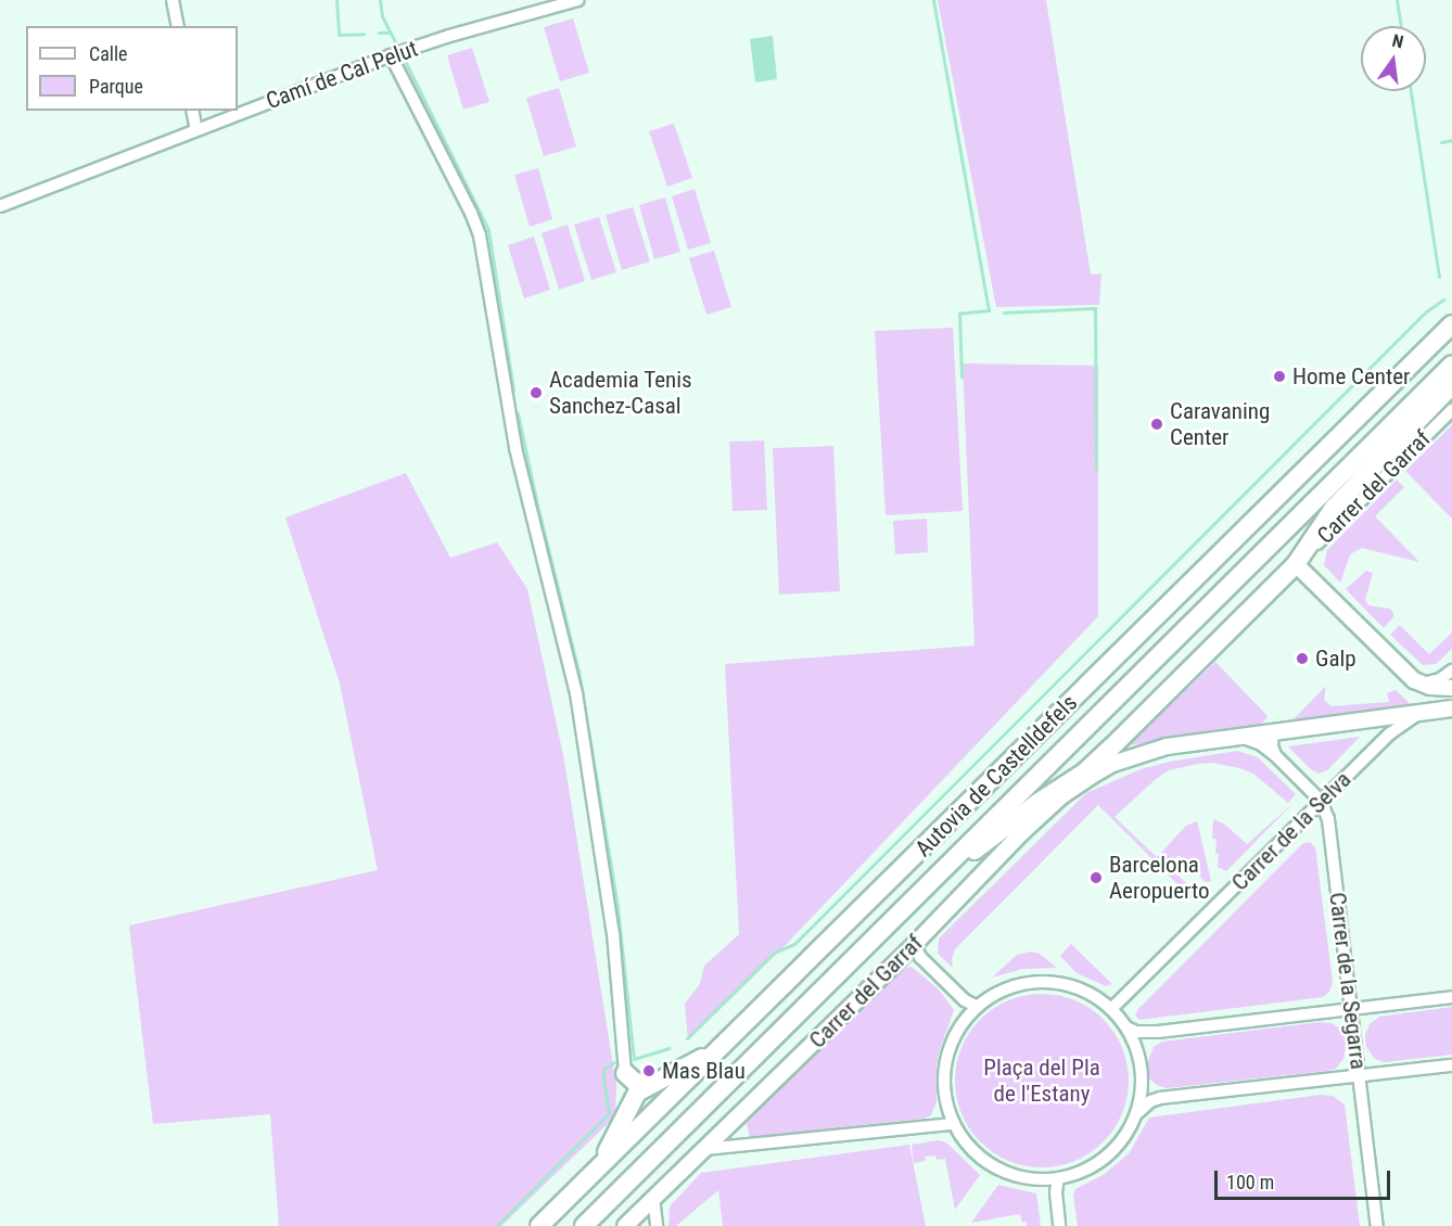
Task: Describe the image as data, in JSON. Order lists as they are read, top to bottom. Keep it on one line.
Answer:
{"streets":{"highway":["Autovia de Castelldefels"],"main road":["Carrer del Garraf"],"street":["Camí de Cal Pelut","Carrer de la Selva","Carrer de la Segarra"]},"crossings":[["Carrer del Garraf","Carrer de la Selva"],["Carrer del Garraf","Carrer de la Segarra"],["Carrer de la Selva","Carrer de la Segarra"]],"parks":["Plaça del Pla de l'Estany"],"places":["Home Center","Academia Tenis Sanchez-Casal","Caravaning Center","Galp","Barcelona Aeropuerto","Mas Blau"],"legend":["Calle","Parque"],"scale_bar":"100 m","north":"top"}
